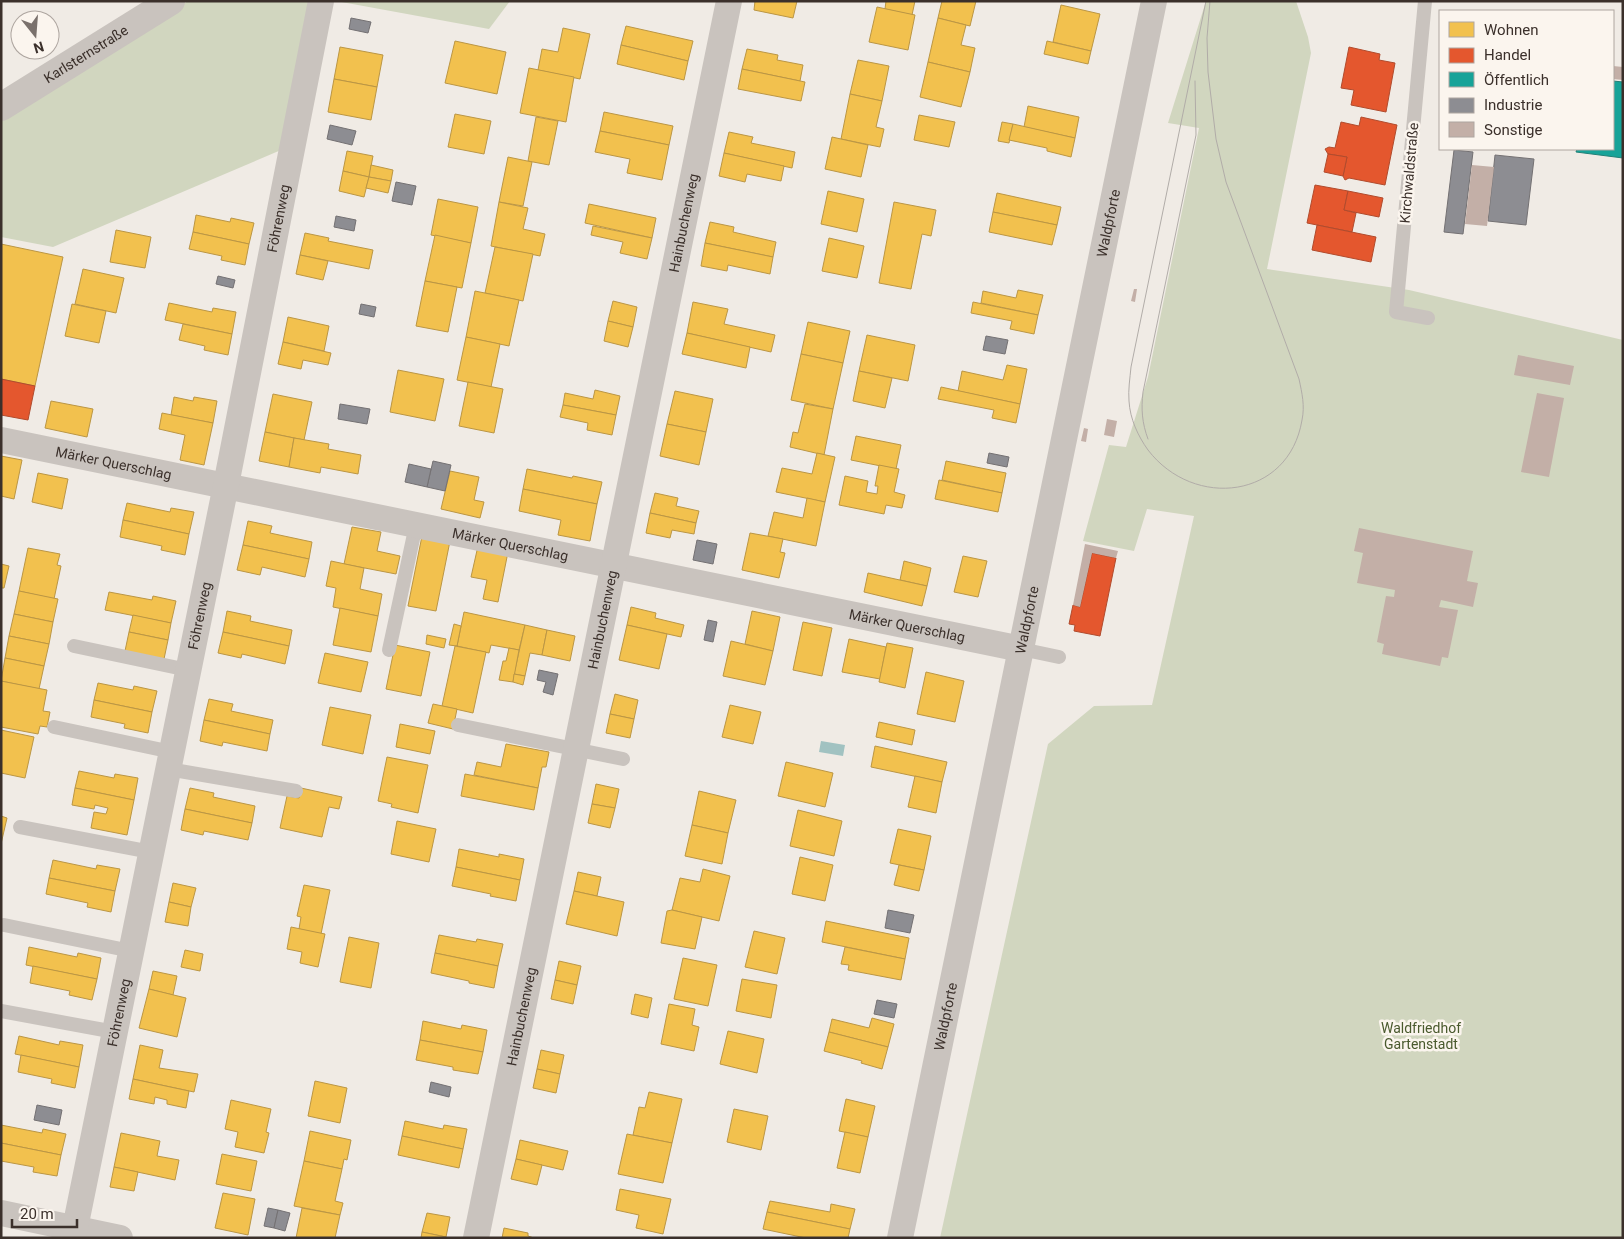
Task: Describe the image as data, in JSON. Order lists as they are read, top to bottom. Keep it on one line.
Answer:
{"streets":{"street":["Karlsternstraße","Föhrenweg","Hainbuchenweg","Waldpforte","Märker Querschlag"],"lane":["Kirchwaldstraße"]},"crossings":[["Föhrenweg","Märker Querschlag"],["Hainbuchenweg","Märker Querschlag"],["Waldpforte","Märker Querschlag"]],"parks":["Waldfriedhof Gartenstadt"],"legend":["Wohnen","Handel","Öffentlich","Industrie","Sonstige"],"scale_bar":"20 m","north":"bottom"}
